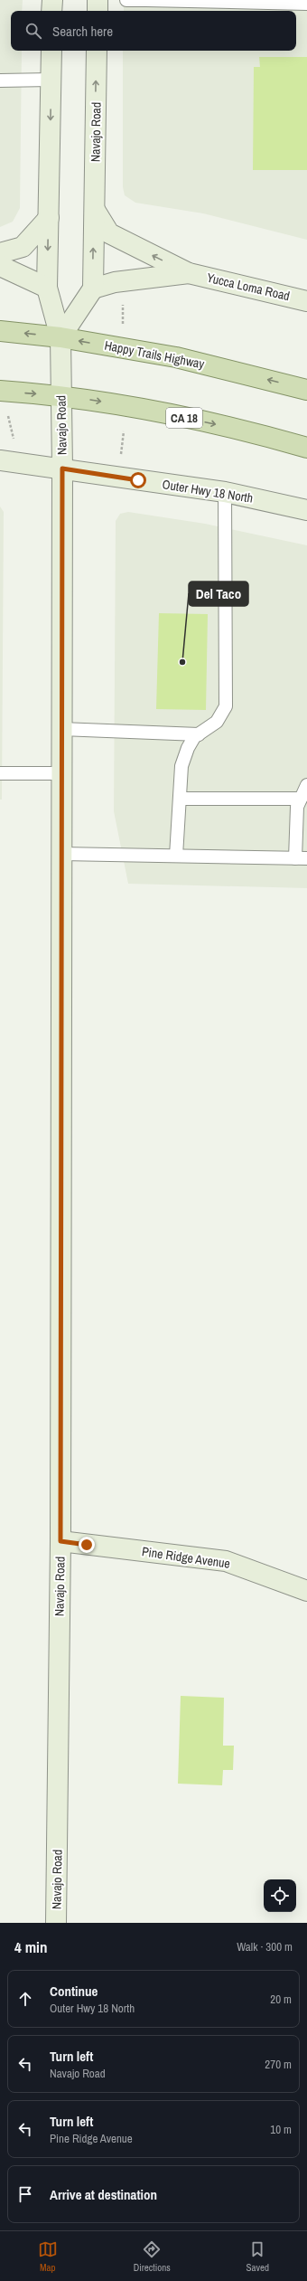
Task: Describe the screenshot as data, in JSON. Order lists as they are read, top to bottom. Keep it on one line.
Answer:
{"streets":{"main road":["Navajo Road","Yucca Loma Road","Happy Trails Highway","CA 18","Outer Hwy 18 North","Pine Ridge Avenue"]},"crossings":[["Navajo Road","Happy Trails Highway"],["Navajo Road","CA 18"],["Navajo Road","Outer Hwy 18 North"],["Navajo Road","Pine Ridge Avenue"]],"places":["Del Taco"],"page":{"search":"Search here","heading":["4 min","Walk · 300 m"],"list":[["Continue","Outer Hwy 18 North","20 m"],["Turn left","Navajo Road","270 m"],["Turn left","Pine Ridge Avenue","10 m"],"Arrive at destination"],"nav":["Map","Directions","Saved"]}}
